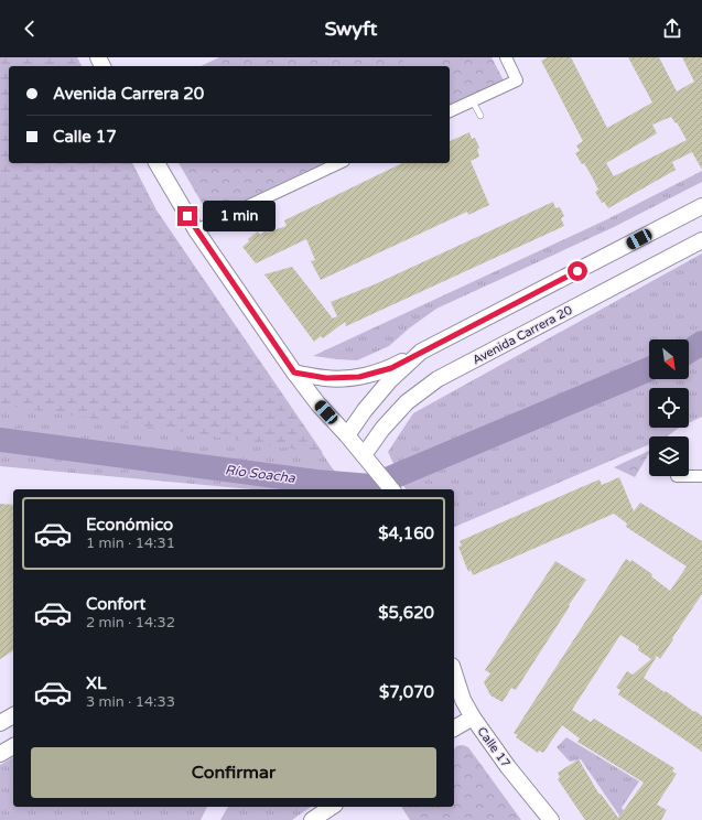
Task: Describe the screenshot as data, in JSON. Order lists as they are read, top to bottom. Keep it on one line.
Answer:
{"streets":{"street":["Avenida Carrera 20","Calle 17"]},"water":["Río Soacha"],"north":"bottom right","page":{"header":"Swyft","banner":["Avenida Carrera 20","Calle 17"],"bubble":"1 min","list":[{"name":"Económico","note":"1 min · 14:31","value":"$4,160"},{"name":"Confort","note":"2 min · 14:32","value":"$5,620"},{"name":"XL","note":"3 min · 14:33","value":"$7,070"}],"buttons":"Confirmar"}}
